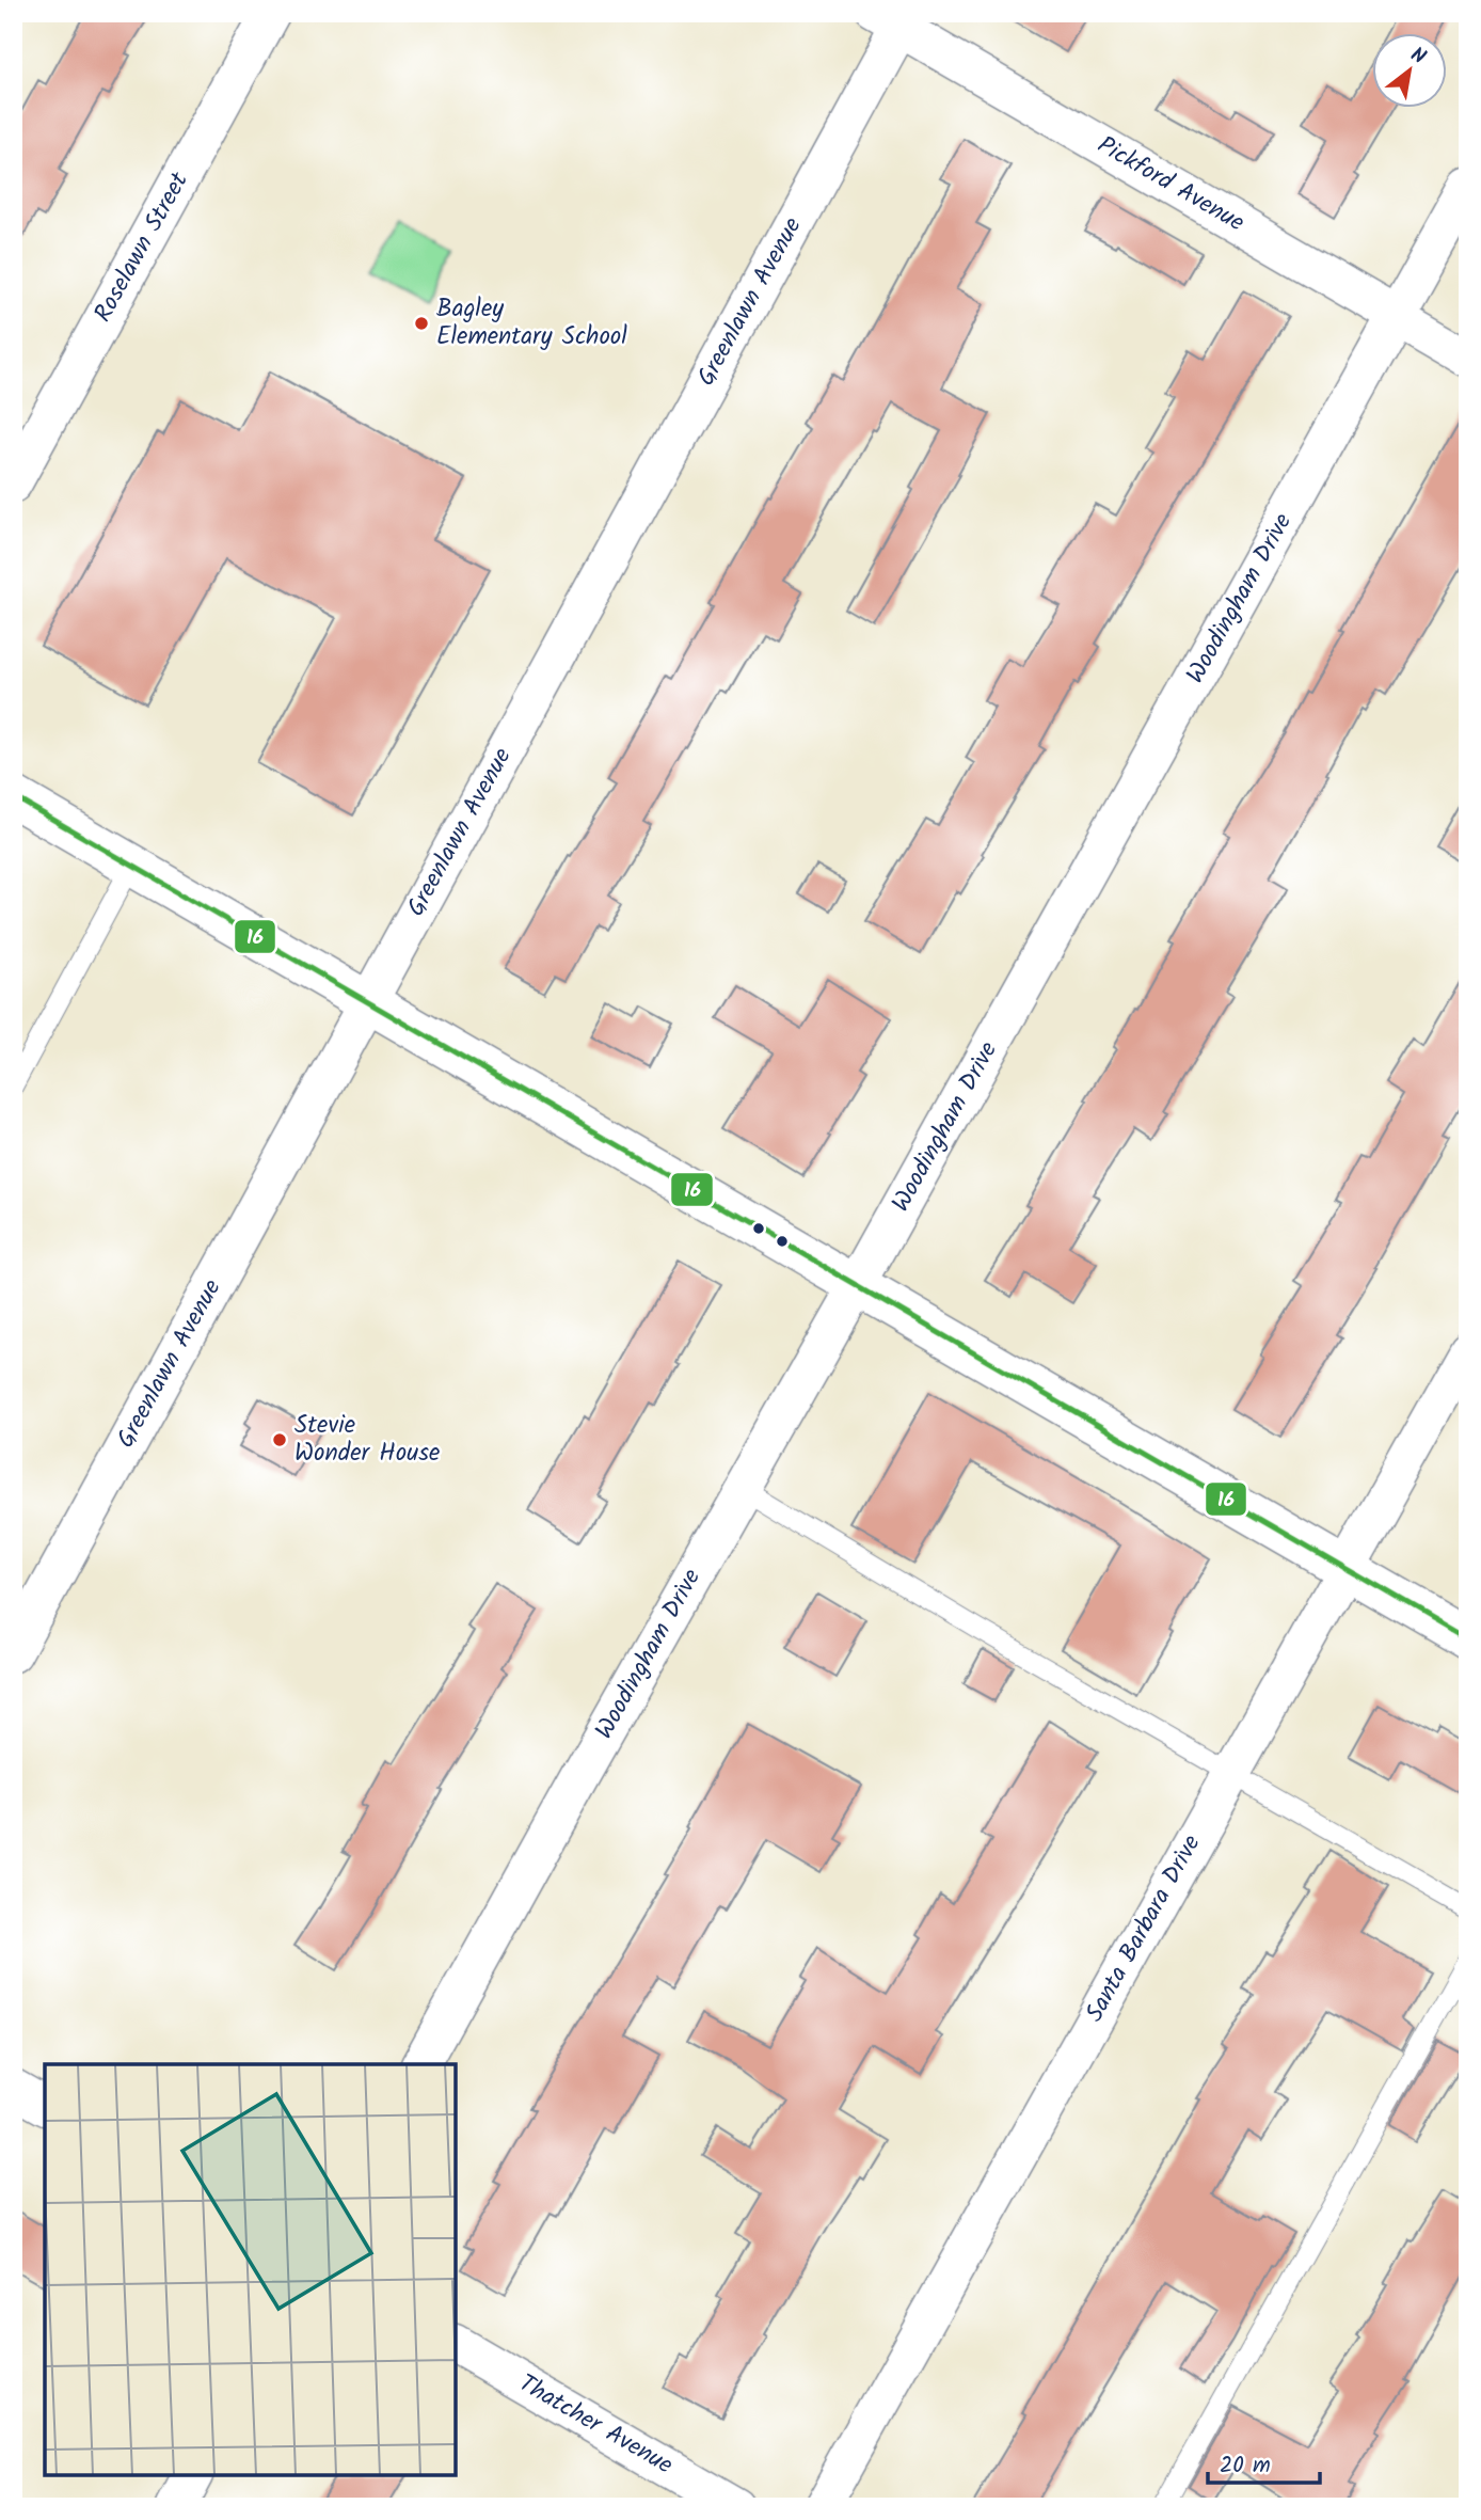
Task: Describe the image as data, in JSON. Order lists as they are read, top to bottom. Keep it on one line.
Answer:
{"streets":{"street":["Pickford Avenue","Roselawn Street","Greenlawn Avenue","Woodingham Drive","Santa Barbara Drive","Thatcher Avenue"]},"crossings":[["Pickford Avenue","Greenlawn Avenue"],["Pickford Avenue","Woodingham Drive"]],"places":["Bagley Elementary School","Stevie Wonder House"],"lines":["transit line 16"],"scale_bar":"20 m","north":"top right"}
